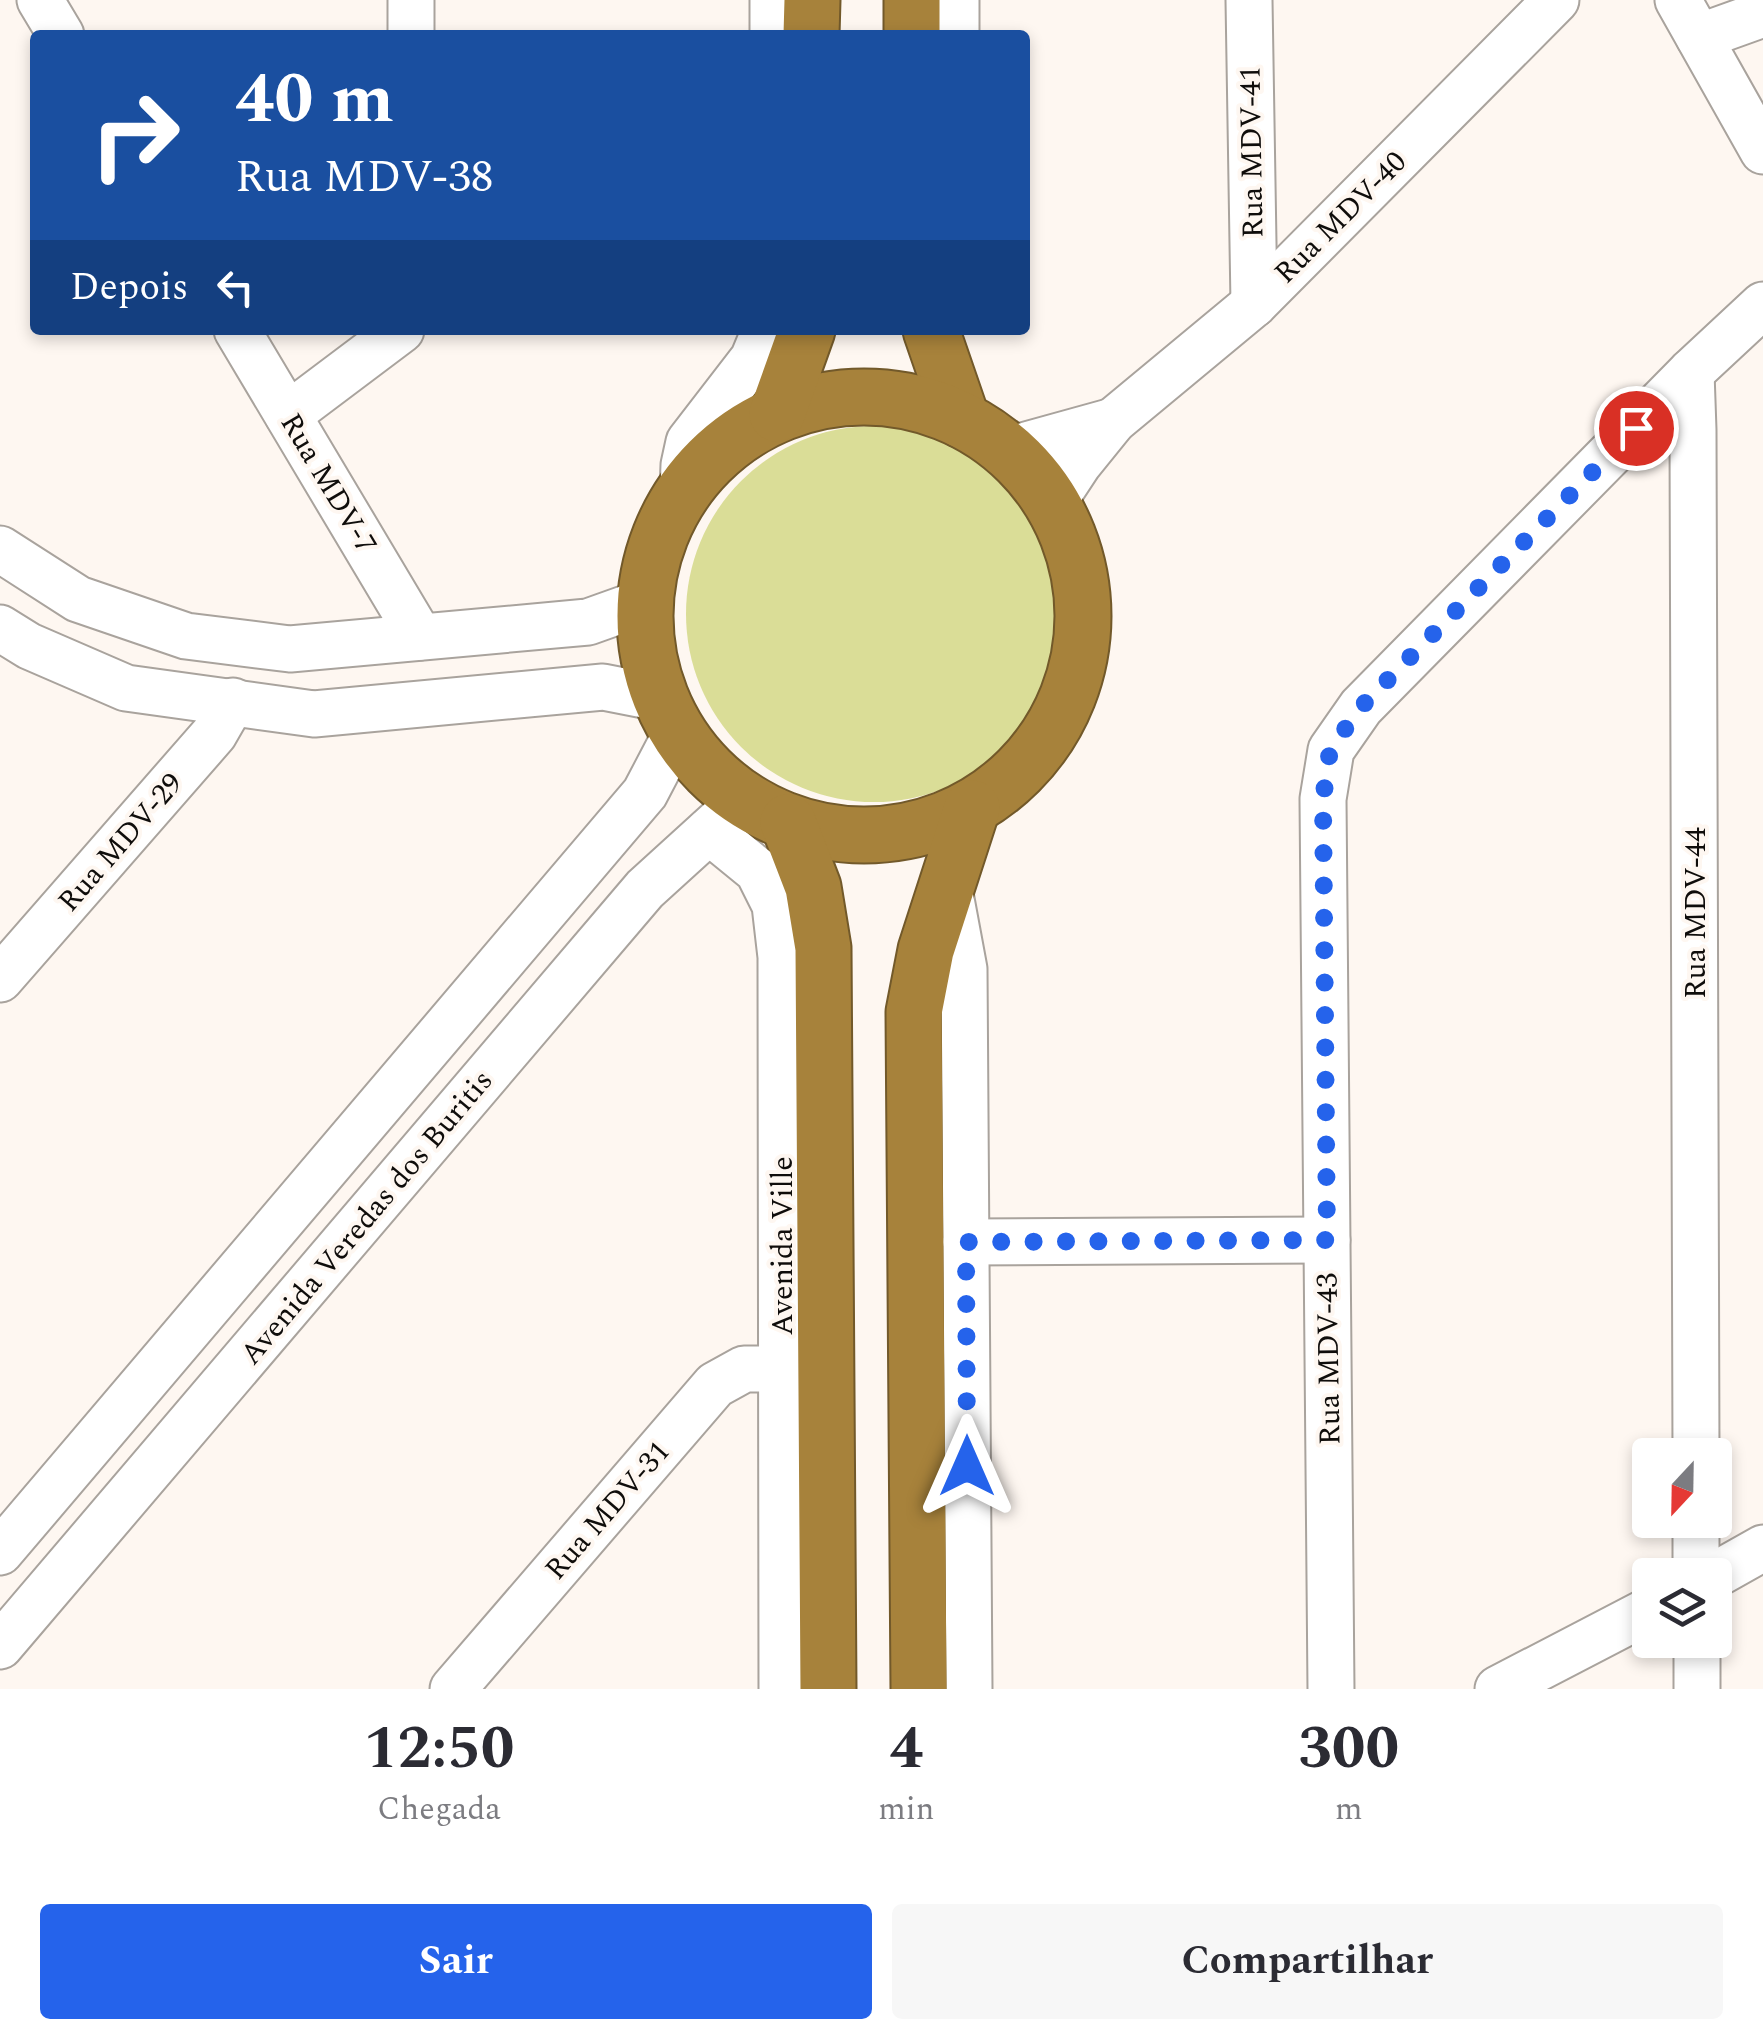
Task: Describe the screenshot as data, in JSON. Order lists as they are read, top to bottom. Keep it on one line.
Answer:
{"streets":{"highway":["Avenida Ville"],"street":["Rua MDV-41","Rua MDV-40","Rua MDV-7","Rua MDV-29","Rua MDV-44","Avenida Veredas dos Buritis","Rua MDV-43","Rua MDV-31"]},"crossings":[["Rua MDV-41","Rua MDV-40"],["Rua MDV-44","Rua MDV-43"],["Avenida Veredas dos Buritis","Avenida Ville"],["Avenida Ville","Rua MDV-31"]],"north":"bottom","page":{"turn":["40 m","Rua MDV-38"],"then":"Depois","eta":["12:50","Chegada","4","min","300","m"],"buttons":["Sair","Compartilhar"]}}
